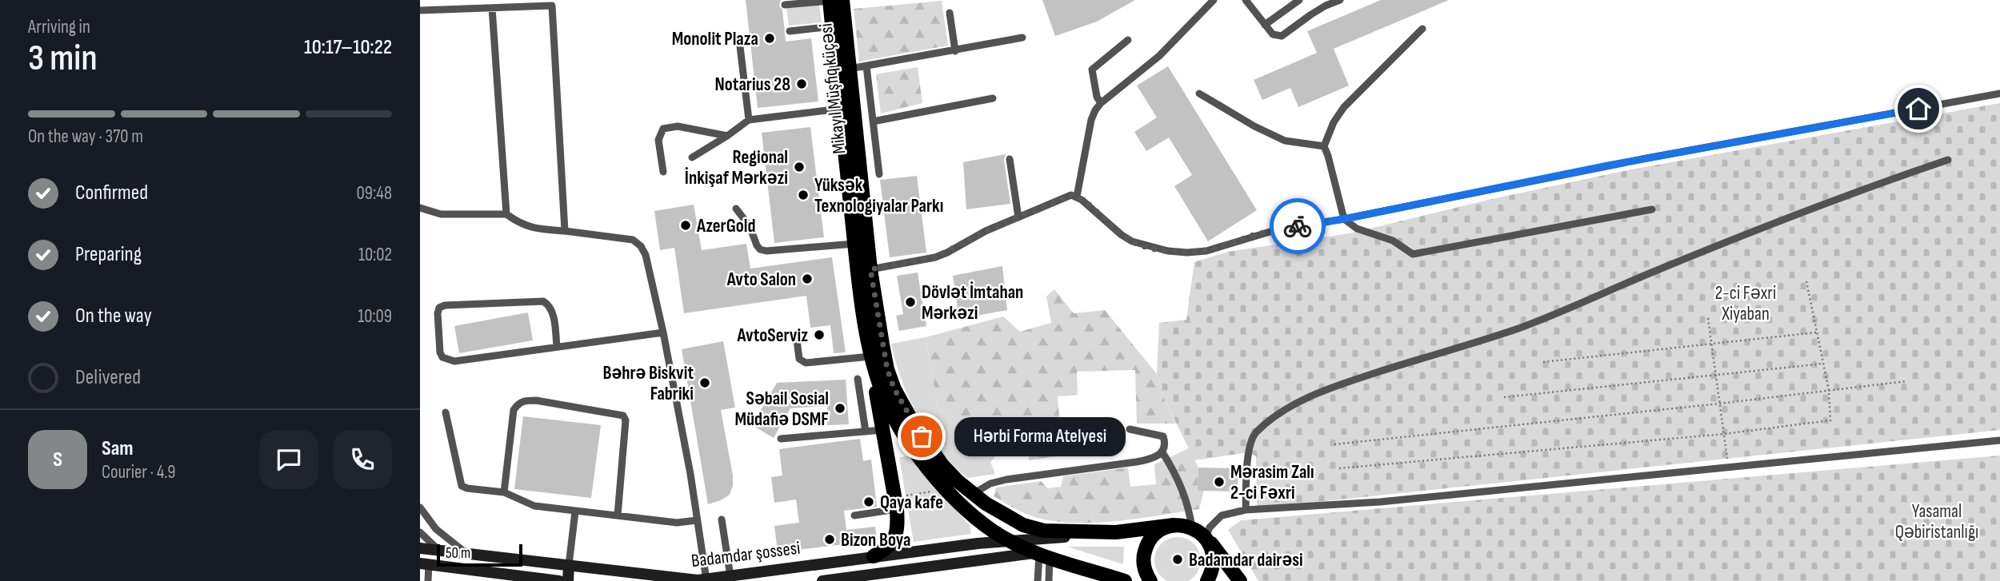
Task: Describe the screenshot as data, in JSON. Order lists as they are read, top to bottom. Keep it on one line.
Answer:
{"streets":{"main road":["Mikayıl Müşfiq küçəsi","Badamdar şossesi"]},"crossings":[["Mikayıl Müşfiq küçəsi","Badamdar şossesi"]],"parks":["2-ci Fəxri Xiyaban","Yasamal Qəbiristanlığı"],"places":["Monolit Plaza","Notarius 28","Regional İnkişaf Mərkəzi","Yüksək Texnologiyalar Parkı","AzerGold","Avto Salon","Dövlət İmtahan Mərkəzi","AvtoServiz","Bəhrə Biskvit Fabriki","Səbail Sosial Müdafiə DSMF","Hərbi Forma Atelyesi","Mərasim Zalı 2-ci Fəxri","Qaya kafe","Bizon Boya","Badamdar dairəsi"],"scale_bar":"50 m","page":{"heading":["3 min","Arriving in","10:17–10:22"],"panel":["Sam","Courier · 4.9"],"bar":"On the way · 370 m","list":[["Confirmed","09:48"],["Preparing","10:02"],["On the way","10:09"],"Delivered"],"bubble":"Hərbi Forma Atelyesi","round":"S","scale":"50 m"}}
